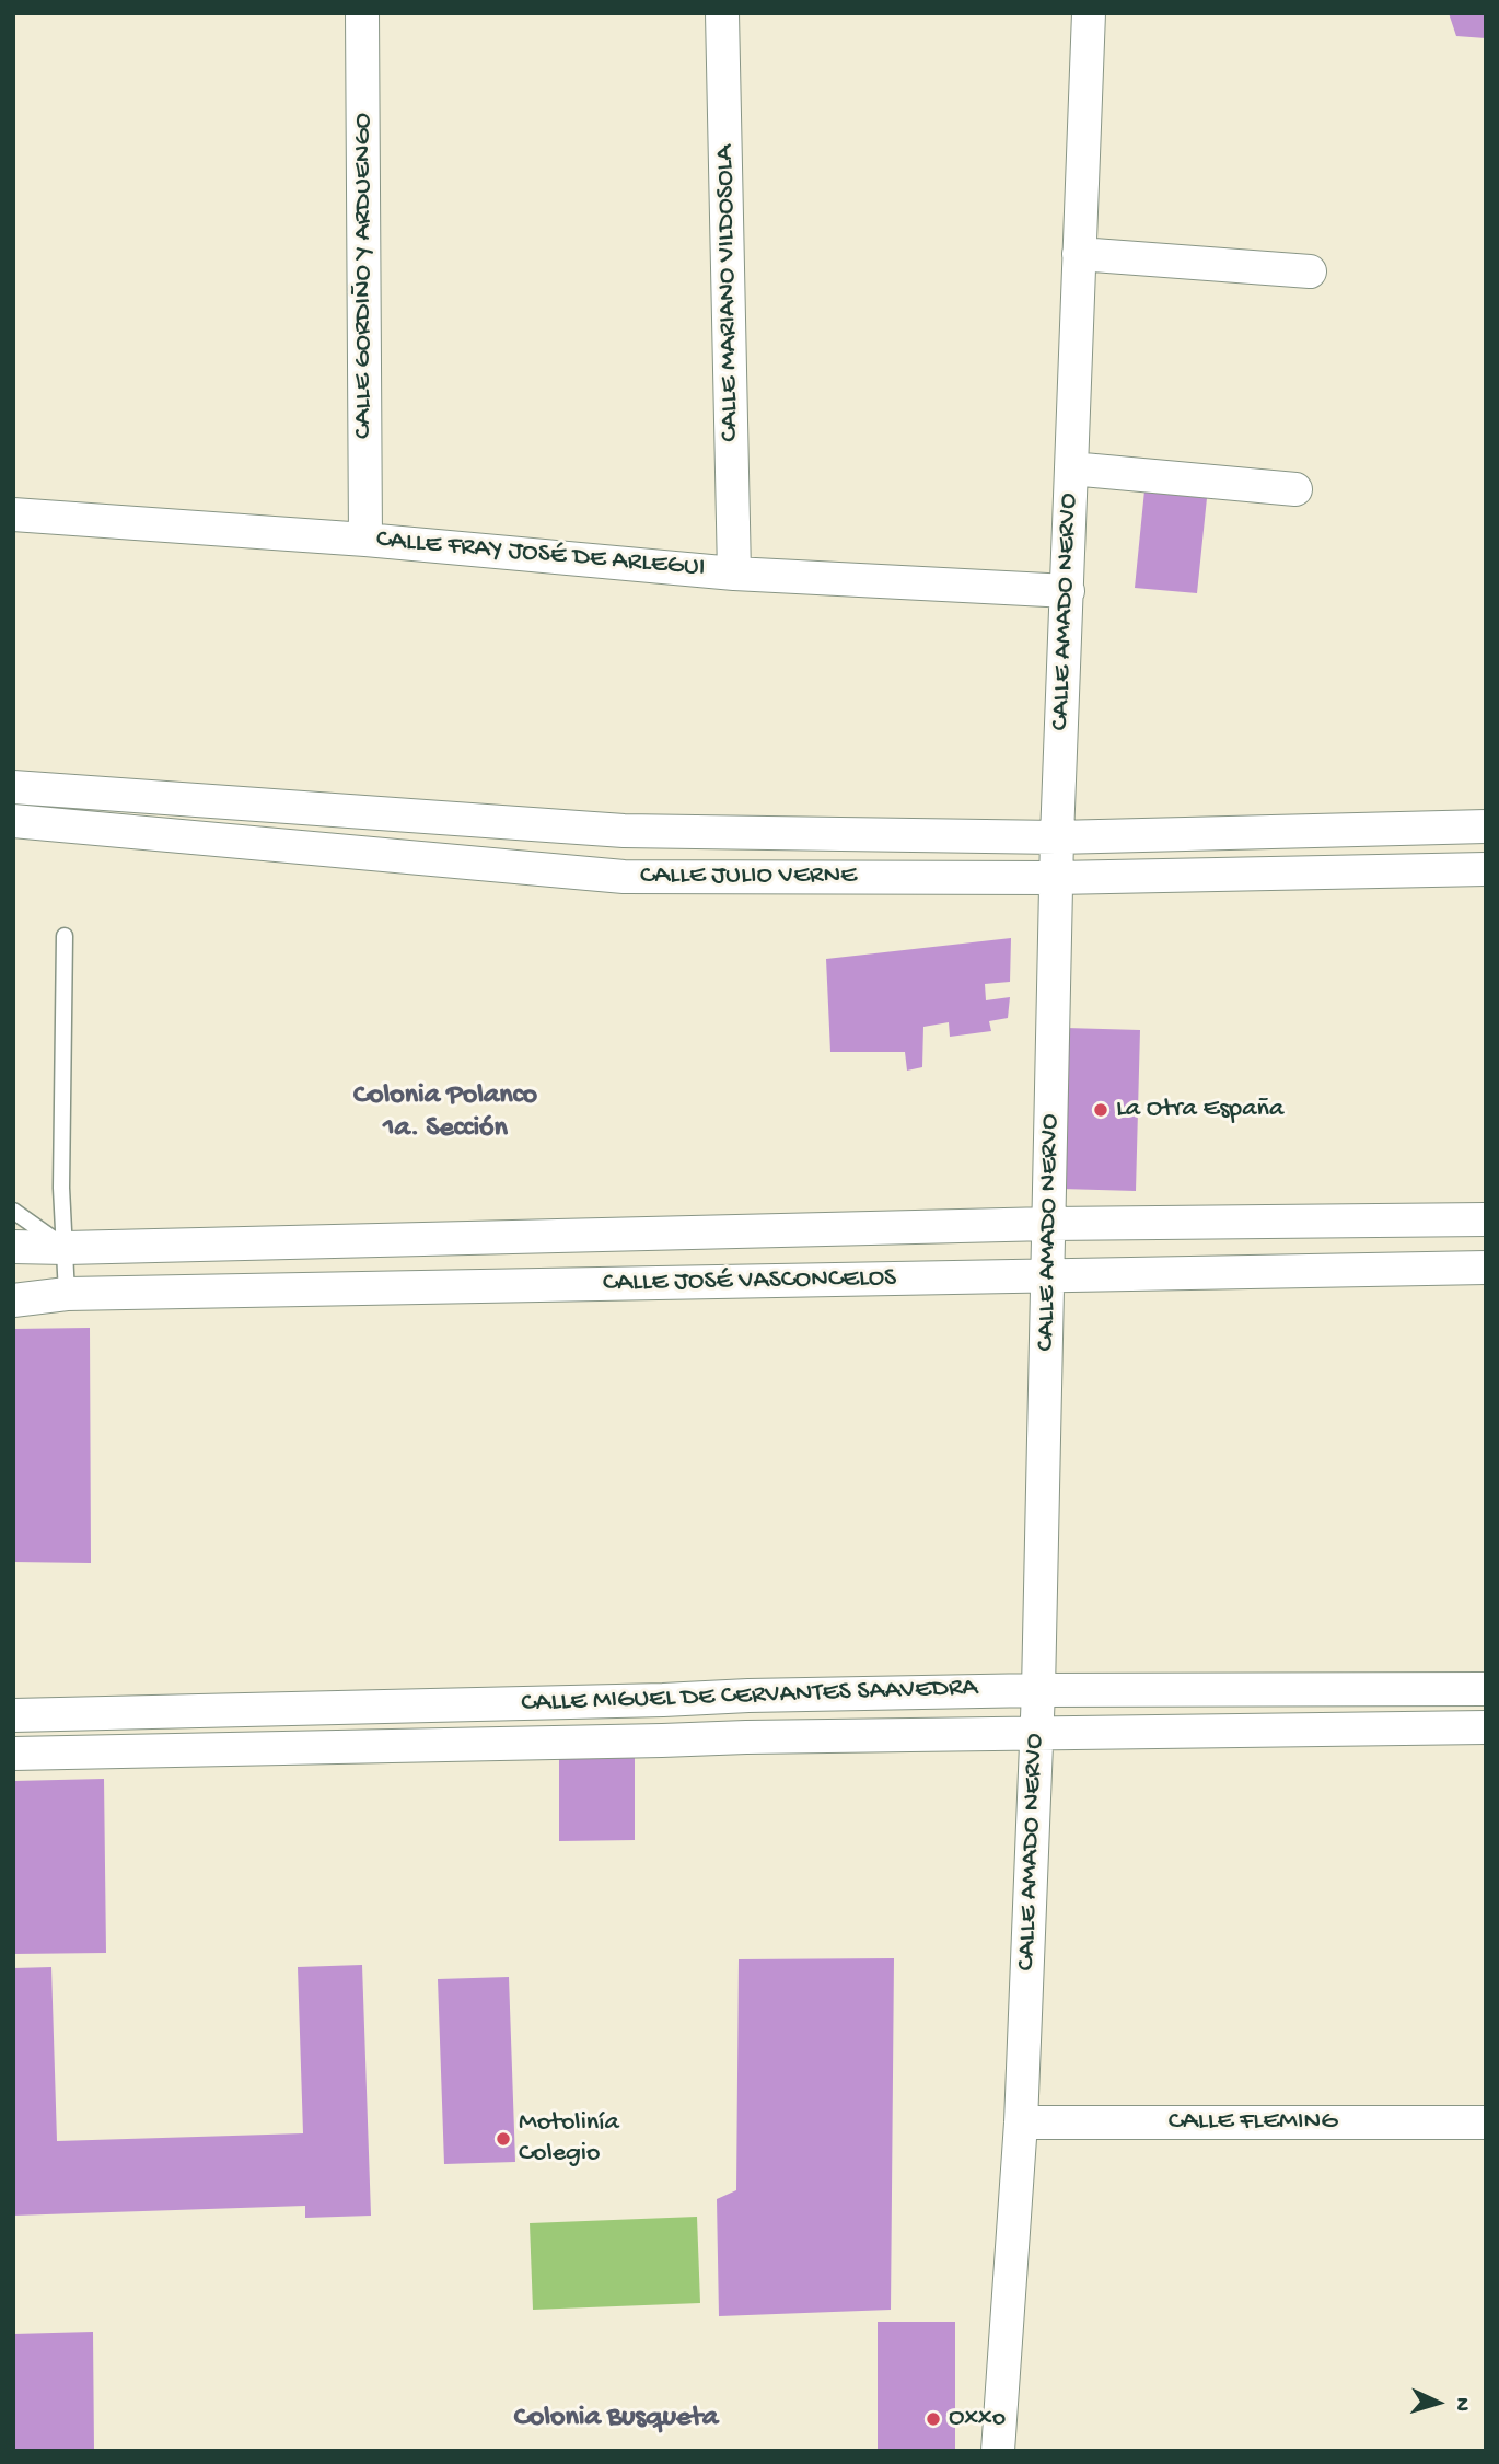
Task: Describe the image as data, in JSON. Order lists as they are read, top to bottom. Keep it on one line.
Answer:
{"streets":{"street":["CALLE GORDIÑO Y ARDUENGO","CALLE MARIANO VILDOSOLA","CALLE FRAY JOSÉ DE ARLEGUI","CALLE AMADO NERVO","CALLE JULIO VERNE","CALLE JOSÉ VASCONCELOS","CALLE MIGUEL DE CERVANTES SAAVEDRA","CALLE FLEMING"]},"crossings":[["CALLE GORDIÑO Y ARDUENGO","CALLE FRAY JOSÉ DE ARLEGUI"],["CALLE MARIANO VILDOSOLA","CALLE FRAY JOSÉ DE ARLEGUI"],["CALLE FRAY JOSÉ DE ARLEGUI","CALLE AMADO NERVO"],["CALLE AMADO NERVO","CALLE JULIO VERNE"],["CALLE AMADO NERVO","CALLE JOSÉ VASCONCELOS"],["CALLE AMADO NERVO","CALLE MIGUEL DE CERVANTES SAAVEDRA"],["CALLE AMADO NERVO","CALLE FLEMING"]],"districts":["Colonia Polanco 1a. Sección","Colonia Busqueta"],"places":["La Otra España","Motolinía Colegio","Oxxo"],"north":"right"}
